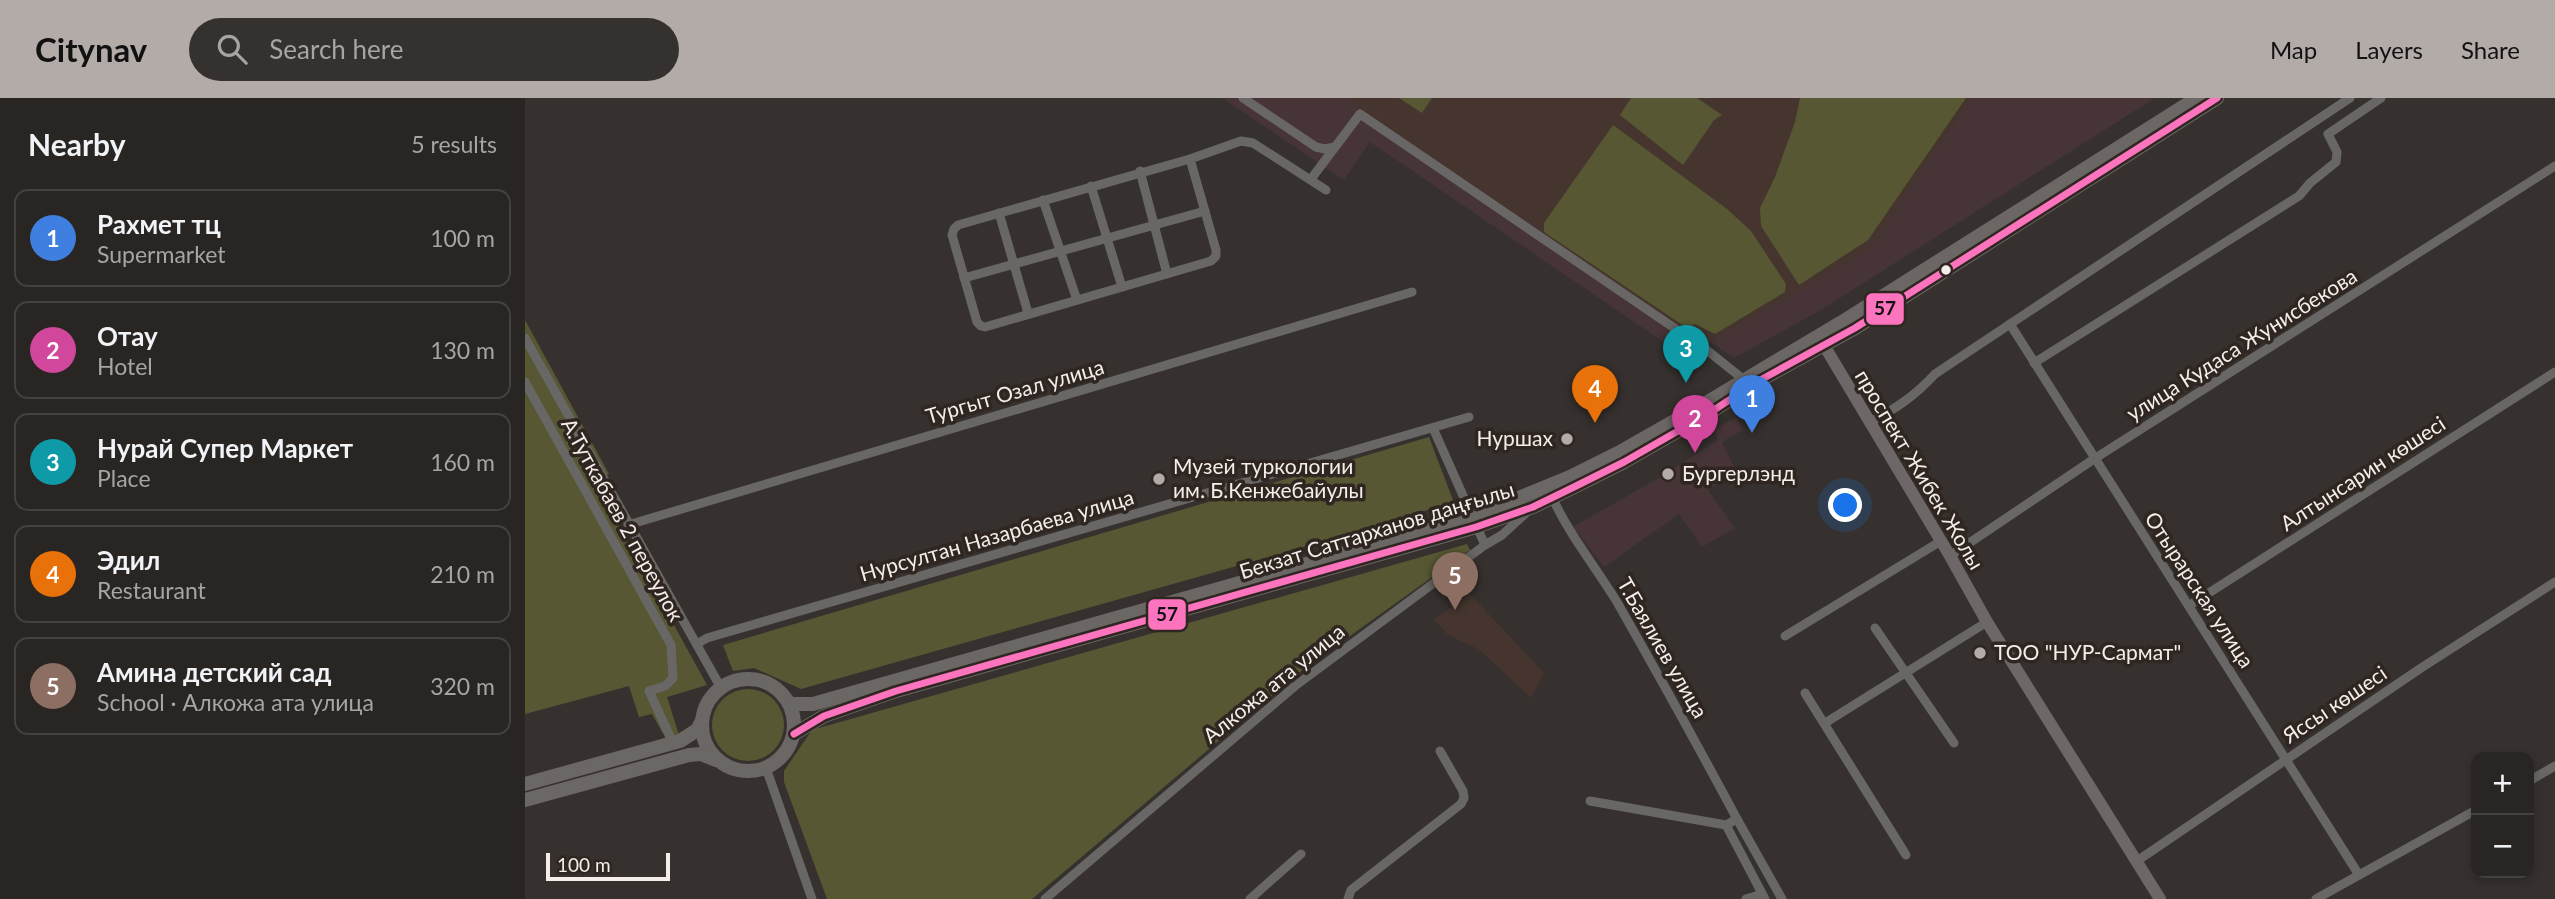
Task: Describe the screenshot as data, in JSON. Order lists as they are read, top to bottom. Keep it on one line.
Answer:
{"streets":{"main road":["проспект Жибек Жолы","Бекзат Саттарханов даңғылы"],"street":["улица Кудаса Жунисбекова","Тургыт Озал улица","Алтынсарин көшесі","А.Туткабаев 2 переулок","Нурсултан Назарбаева улица","Отырарская улица","Т.Баялиев улица","Алкожа ата улица","Яссы көшесі"]},"crossings":[["улица Кудаса Жунисбекова","проспект Жибек Жолы"],["улица Кудаса Жунисбекова","Отырарская улица"],["проспект Жибек Жолы","Бекзат Саттарханов даңғылы"],["проспект Жибек Жолы","Яссы көшесі"],["Алтынсарин көшесі","Отырарская улица"],["Бекзат Саттарханов даңғылы","Т.Баялиев улица"],["Бекзат Саттарханов даңғылы","Алкожа ата улица"],["Отырарская улица","Яссы көшесі"]],"places":["Нуршах","Бургерлэнд","Музей туркологии им. Б.Кенжебайулы","ТОО \"НУР-Сармат\""],"lines":["transit line 57"],"scale_bar":"100 m","page":{"header":"Citynav","search":"Search here","nav":["Map","Layers","Share"],"heading":["Nearby","5 results"],"list":[{"mark":"1","name":"Рахмет тц","note":"Supermarket","value":"100 m"},{"mark":"2","name":"Отау","note":"Hotel","value":"130 m"},{"mark":"3","name":"Нурай Супер Маркет","note":"Place","value":"160 m"},{"mark":"4","name":"Эдил","note":"Restaurant","value":"210 m"},{"mark":"5","name":"Амина детский сад","note":"School · Алкожа ата улица","value":"320 m"}],"pins":["3","4","1","2","5"],"map_buttons":["+","−"],"scale":"100 m"}}
